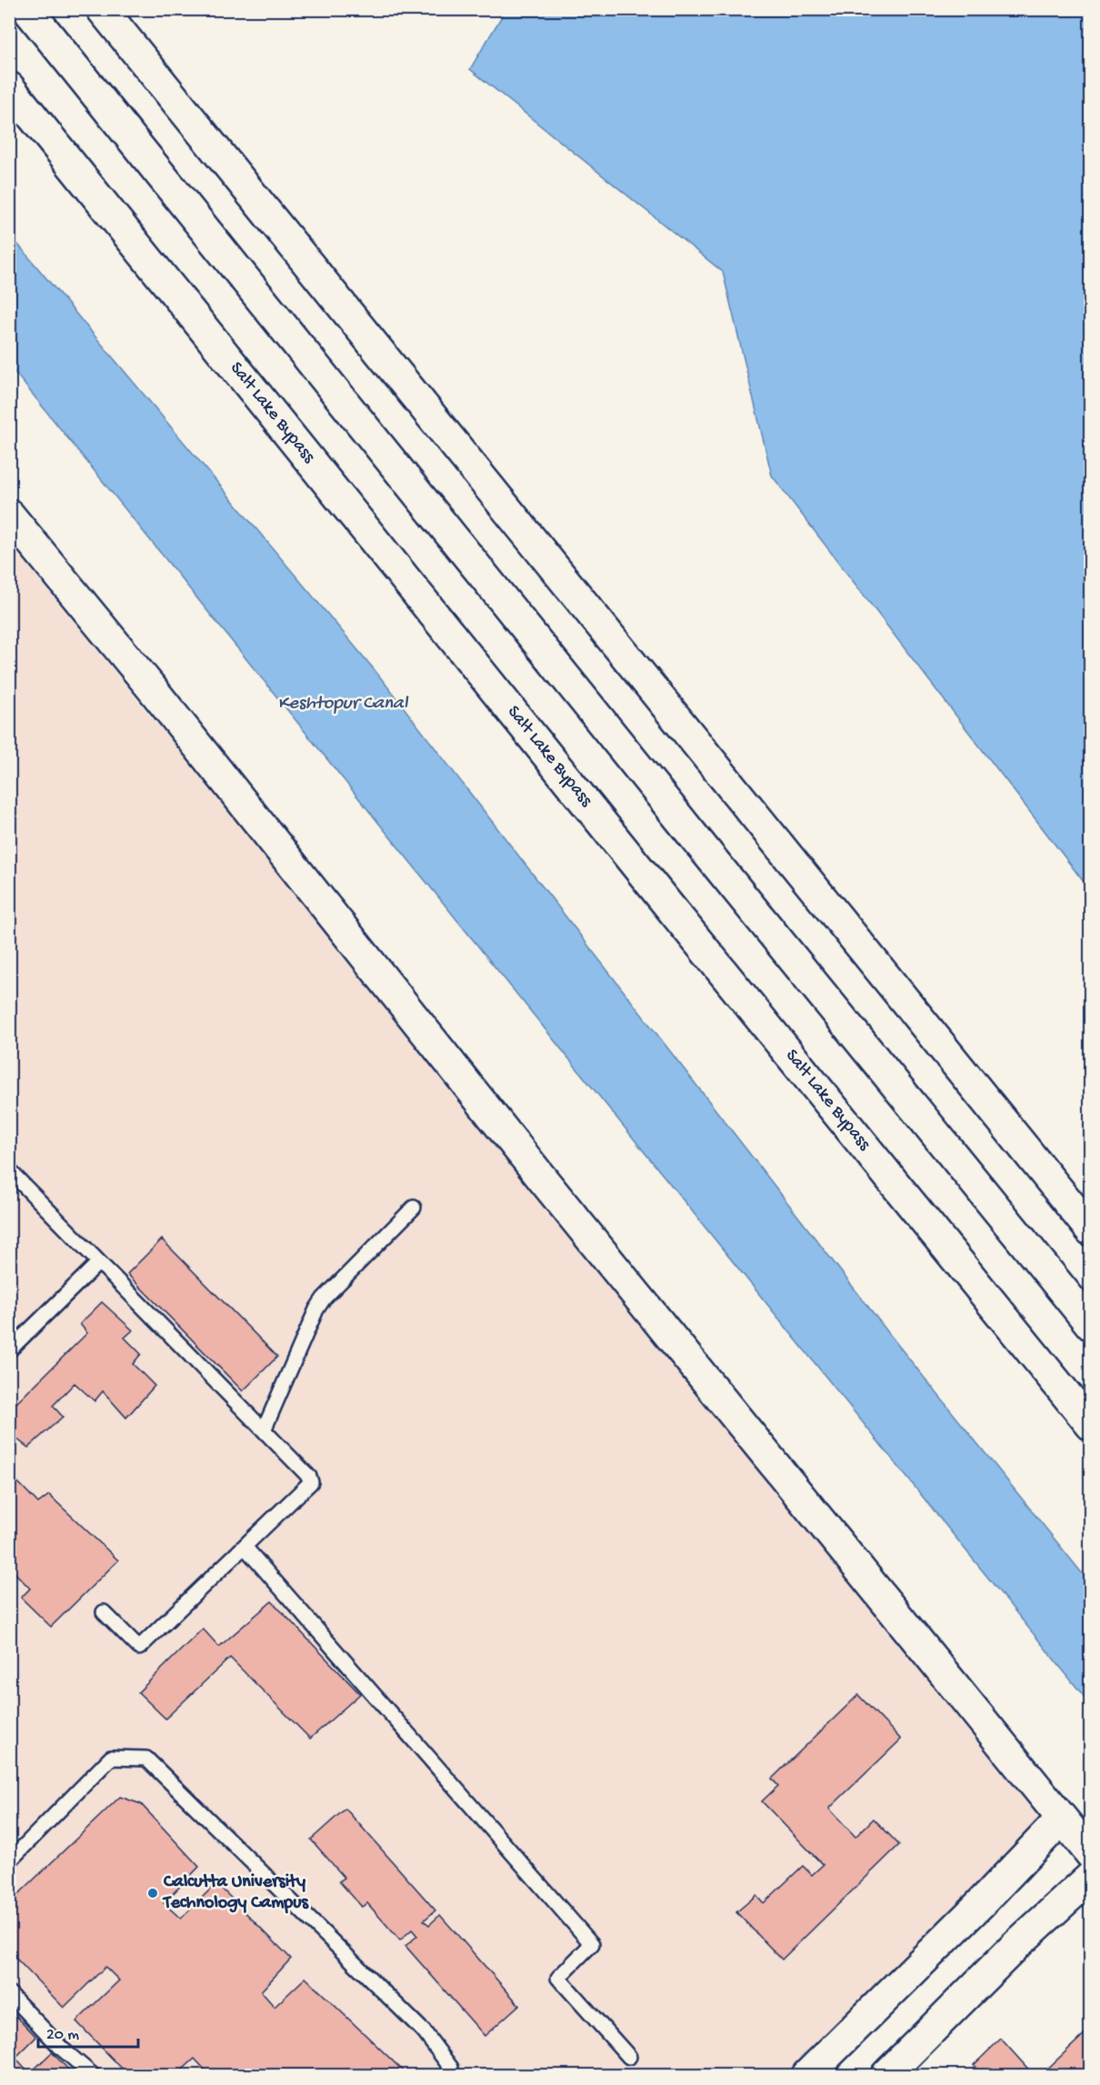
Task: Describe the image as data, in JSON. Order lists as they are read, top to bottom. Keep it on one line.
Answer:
{"streets":{"main road":["Salt Lake Bypass"]},"water":["Keshtopur Canal"],"places":["Calcutta University Technology Campus"],"scale_bar":"20 m"}
